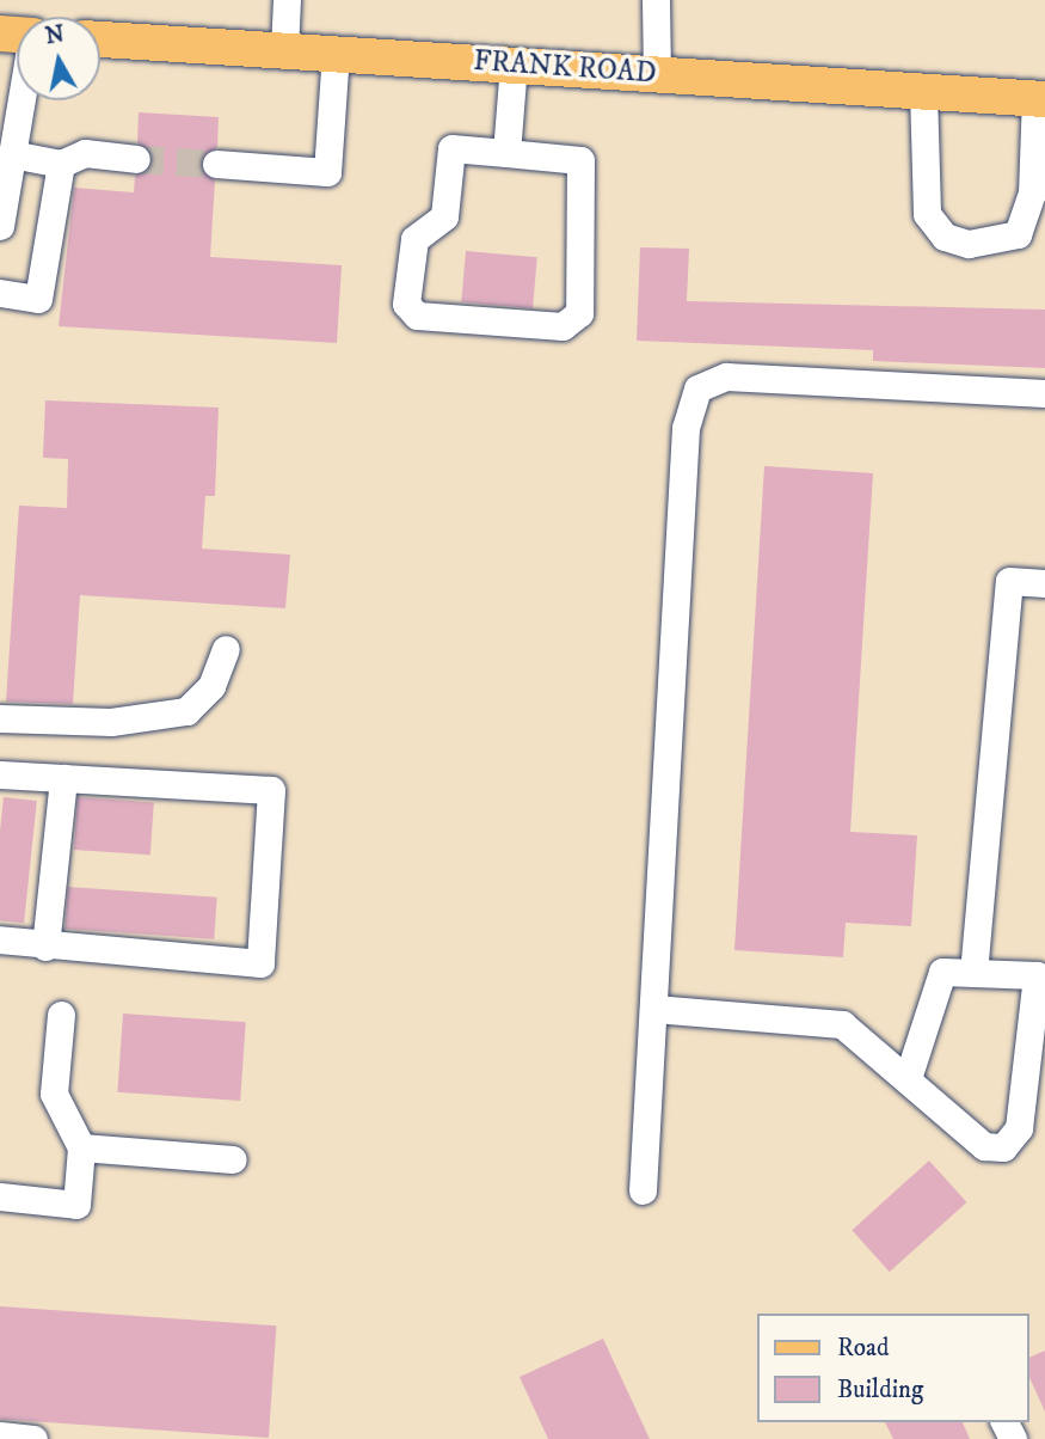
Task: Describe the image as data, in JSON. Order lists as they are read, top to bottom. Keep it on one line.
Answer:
{"streets":{"main road":["FRANK ROAD"]},"legend":["Road","Building"],"north":"top"}
